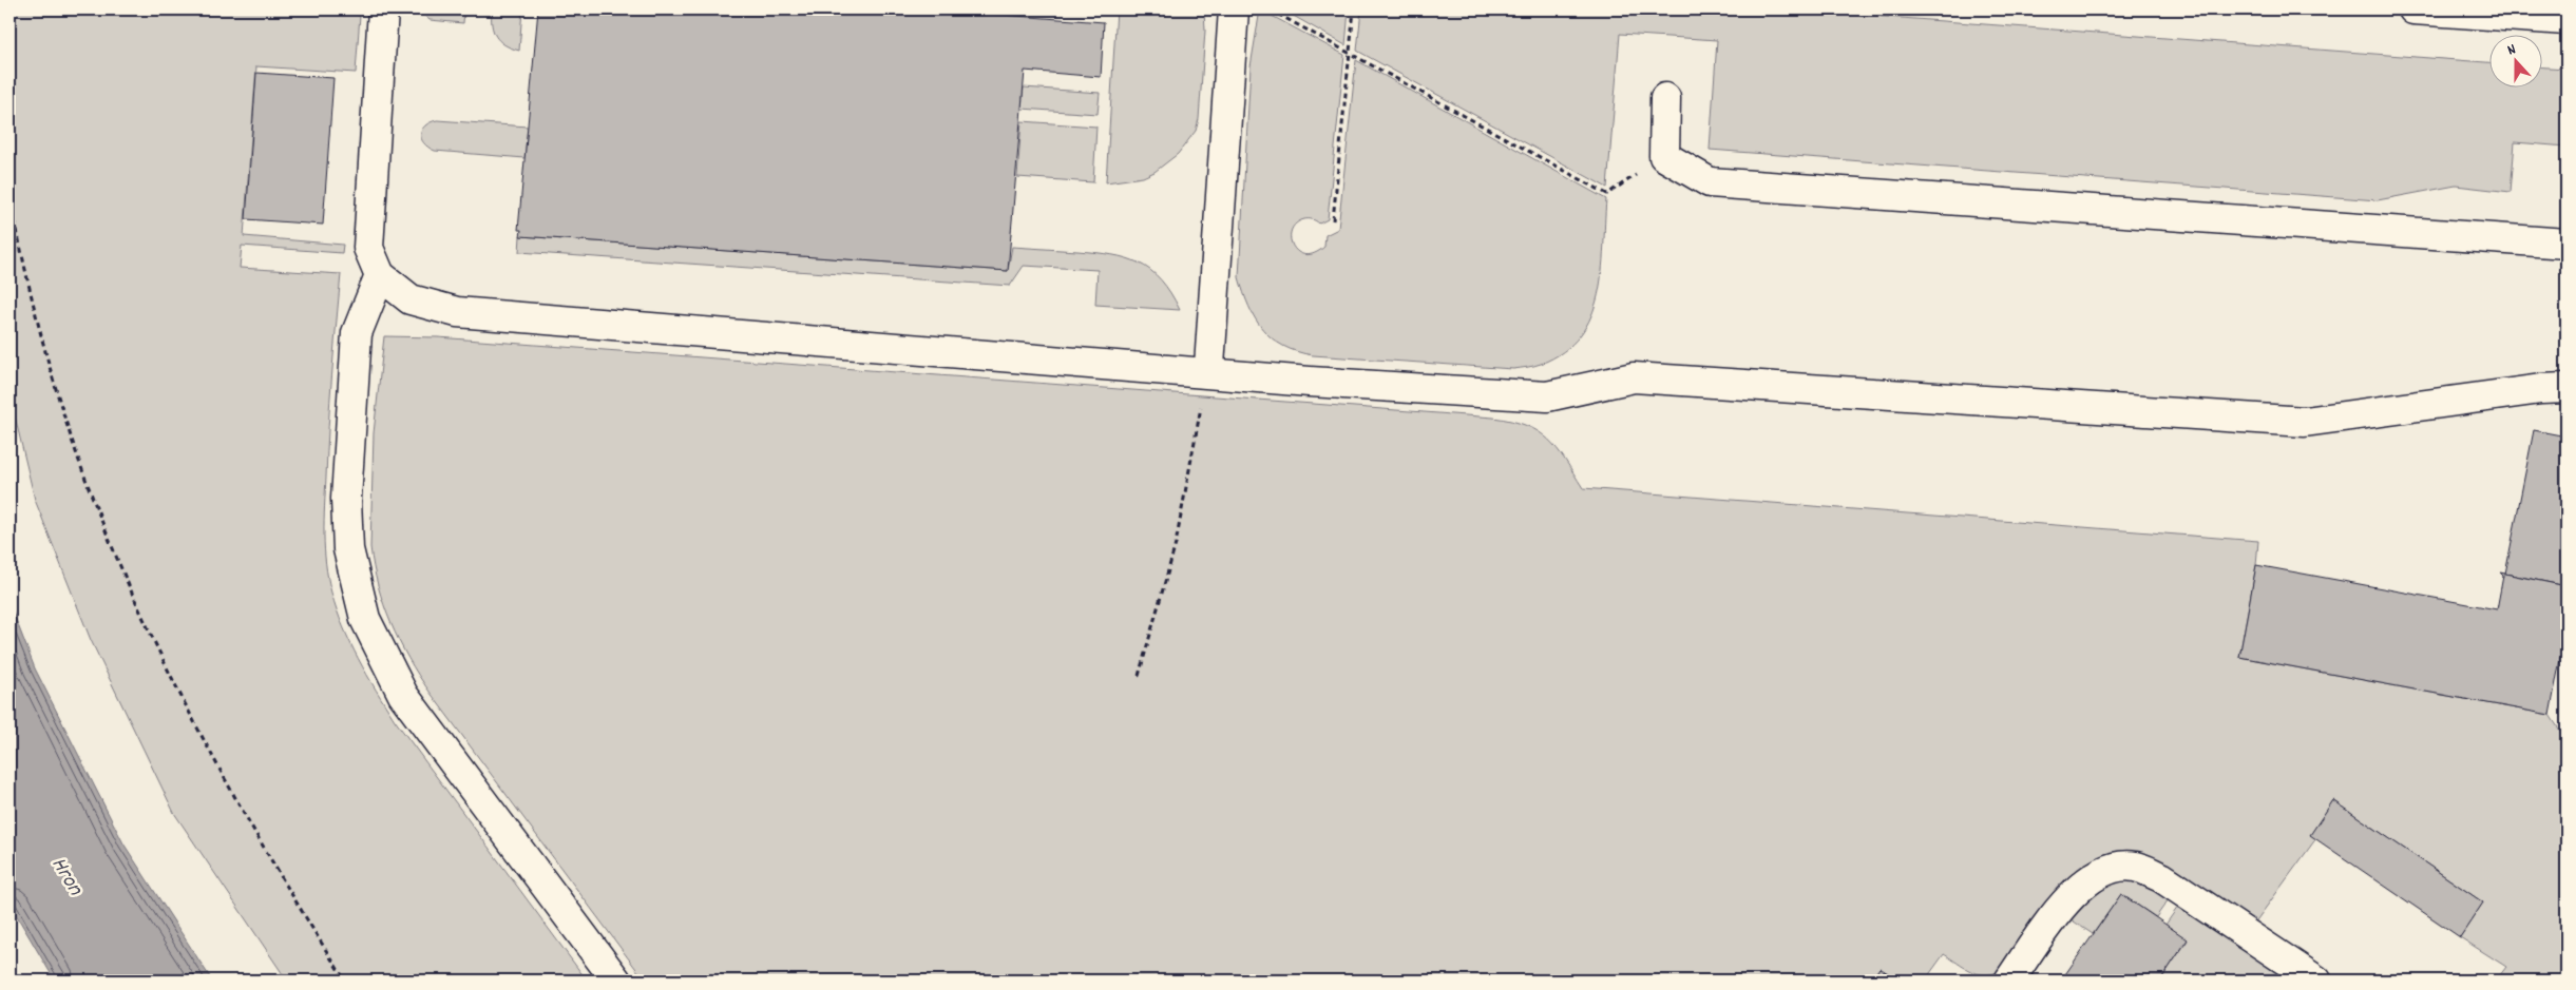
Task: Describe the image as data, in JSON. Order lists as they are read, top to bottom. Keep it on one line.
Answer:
{"water":["Hron"],"north":"top"}
